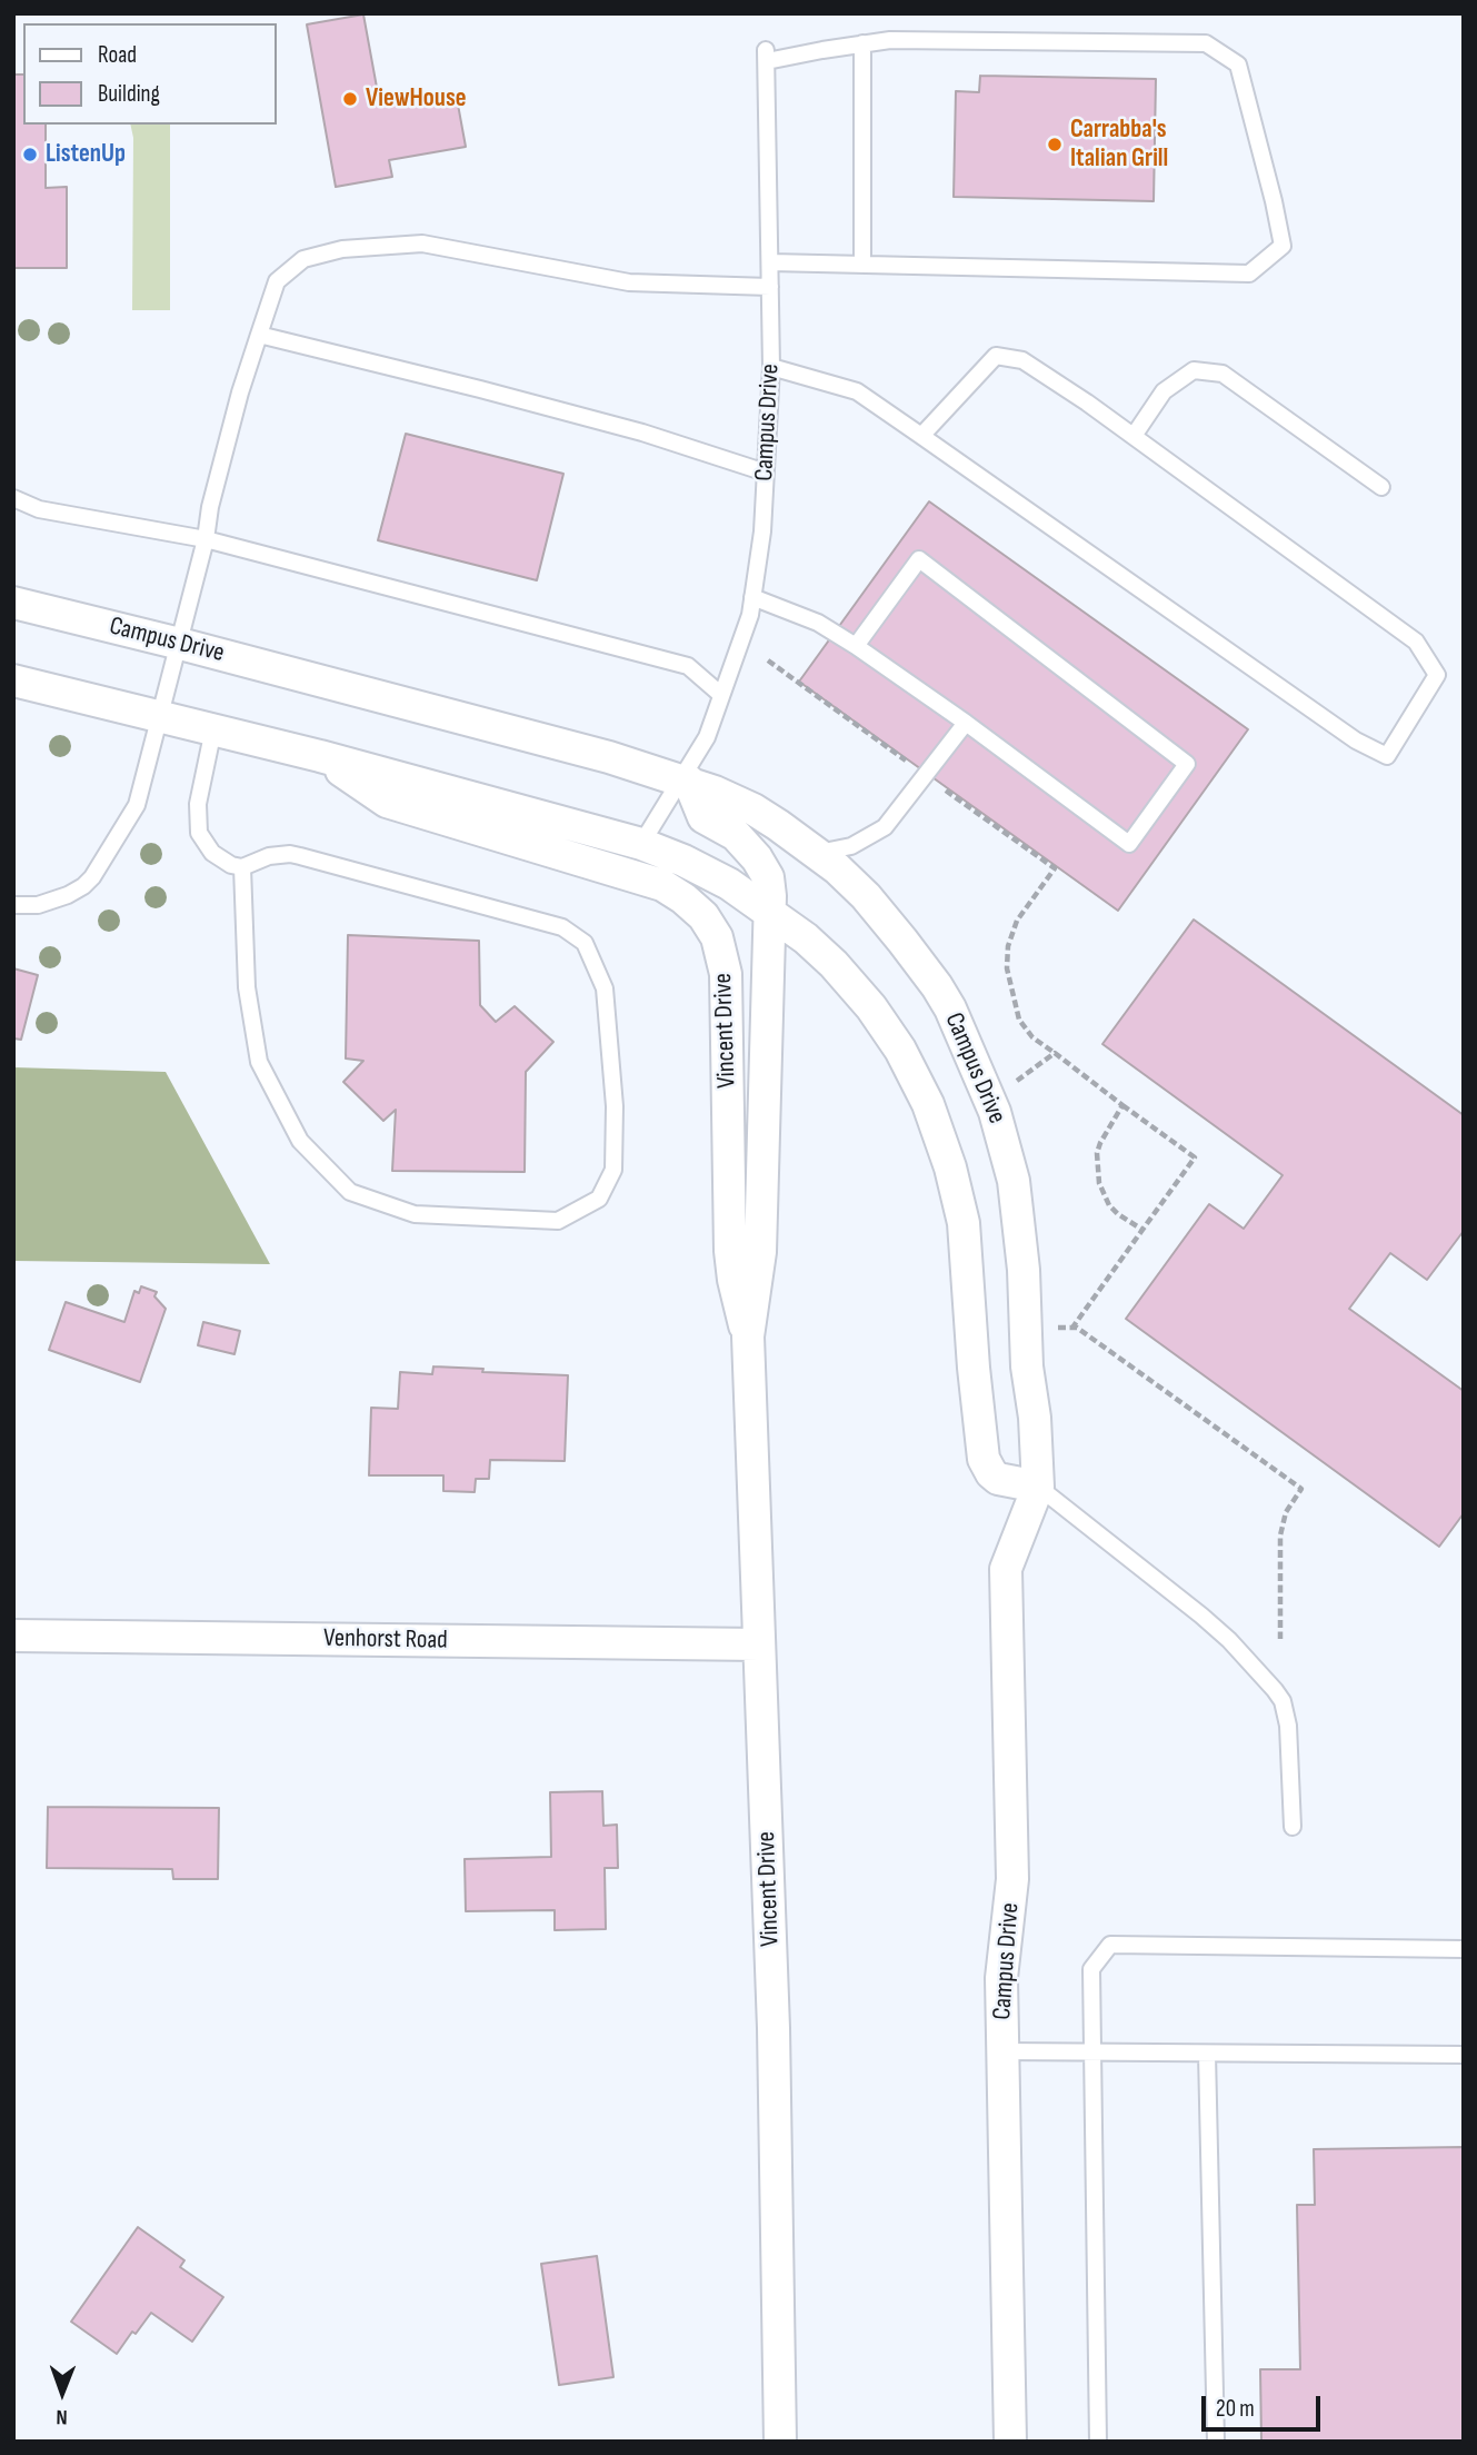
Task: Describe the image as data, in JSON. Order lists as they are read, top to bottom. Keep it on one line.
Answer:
{"streets":{"street":["Campus Drive","Vincent Drive","Venhorst Road"]},"crossings":[["Campus Drive","Vincent Drive"],["Vincent Drive","Venhorst Road"]],"places":["ViewHouse","Carrabba's Italian Grill","ListenUp"],"legend":["Road","Building"],"scale_bar":"20 m","north":"bottom"}
